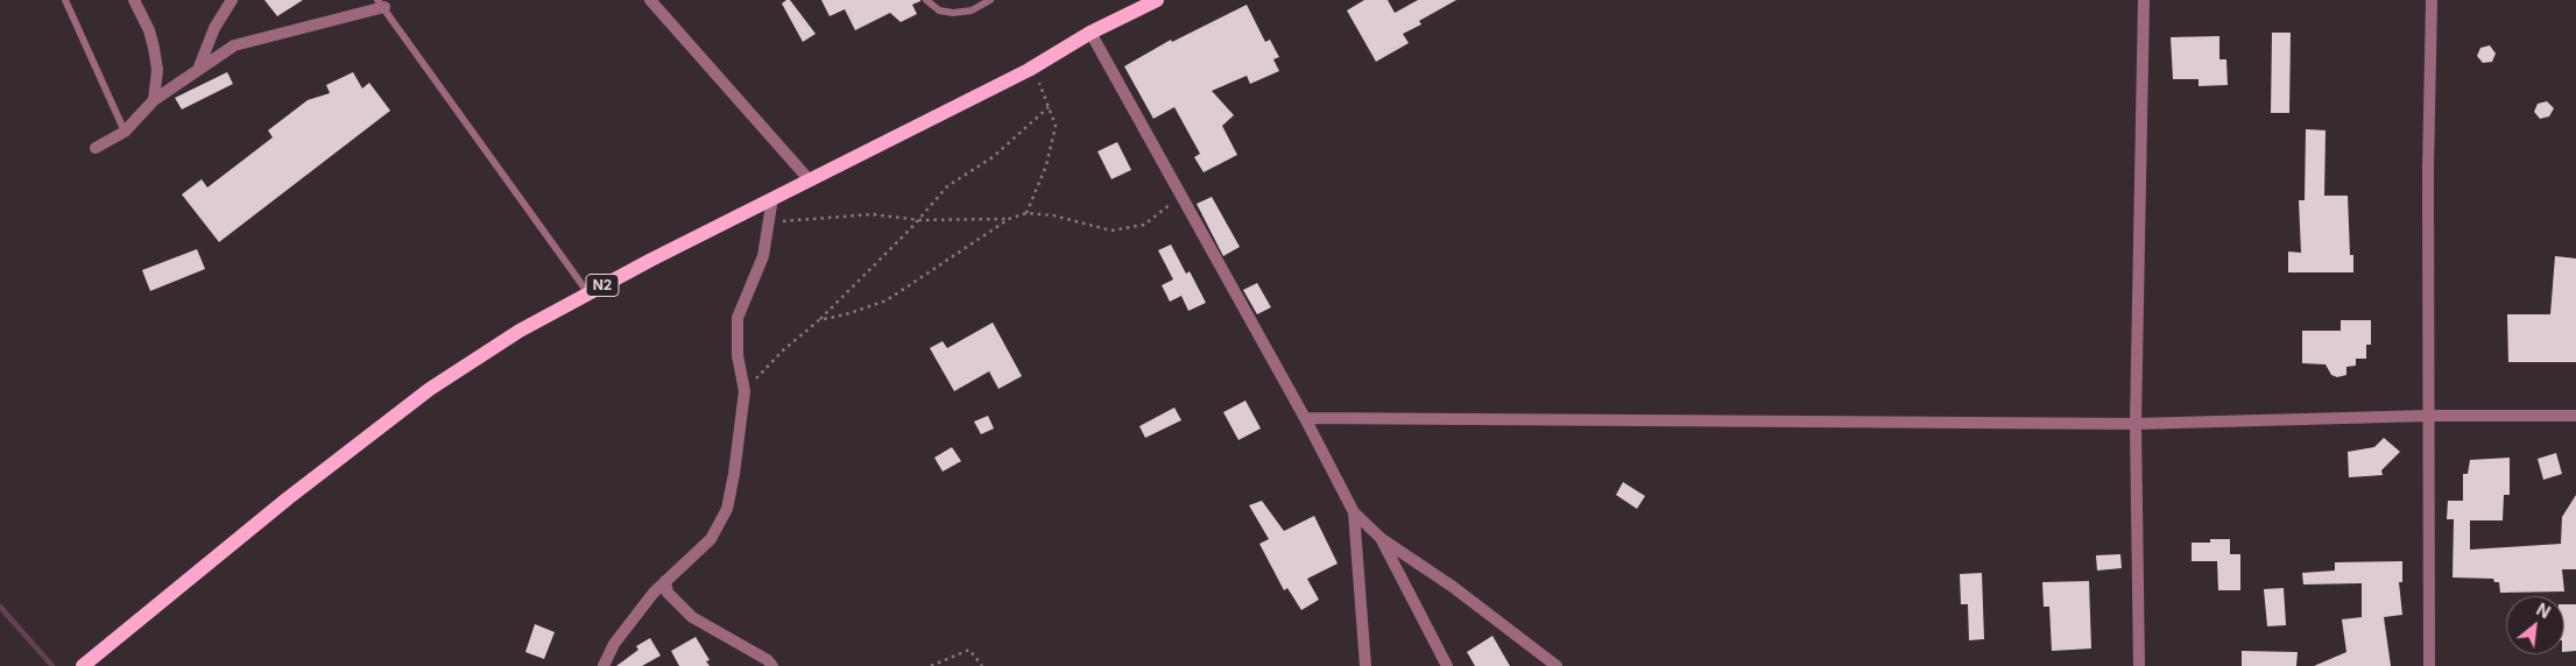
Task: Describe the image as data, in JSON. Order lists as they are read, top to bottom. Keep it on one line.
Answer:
{"streets":{"main road":["N2"]},"north":"top right"}
